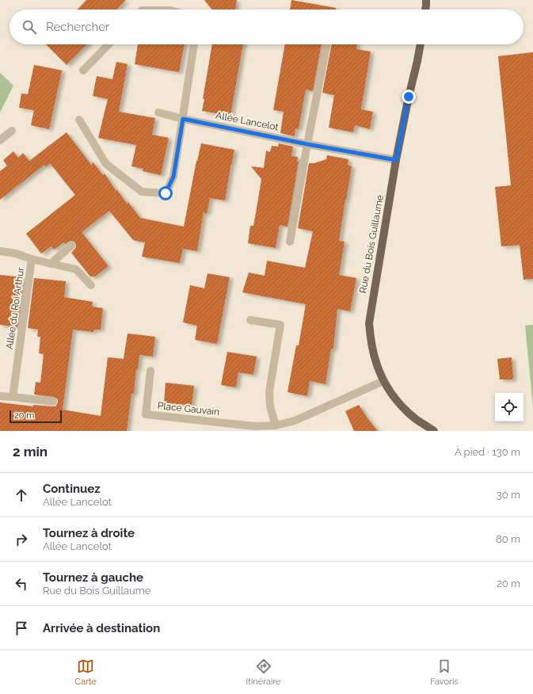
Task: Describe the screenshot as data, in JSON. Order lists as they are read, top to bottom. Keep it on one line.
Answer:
{"streets":{"main road":["Rue du Bois Guillaume"],"street":["Allée Lancelot","Allée du Roi Arthur","Place Gauvain"]},"crossings":[["Allée Lancelot","Rue du Bois Guillaume"],["Rue du Bois Guillaume","Place Gauvain"]],"scale_bar":"20 m","page":{"search":"Rechercher","scale":"20 m","heading":["2 min","À pied · 130 m"],"list":[["Continuez","Allée Lancelot","30 m"],["Tournez à droite","Allée Lancelot","80 m"],["Tournez à gauche","Rue du Bois Guillaume","20 m"],"Arrivée à destination"],"nav":["Carte","Itinéraire","Favoris"]}}
